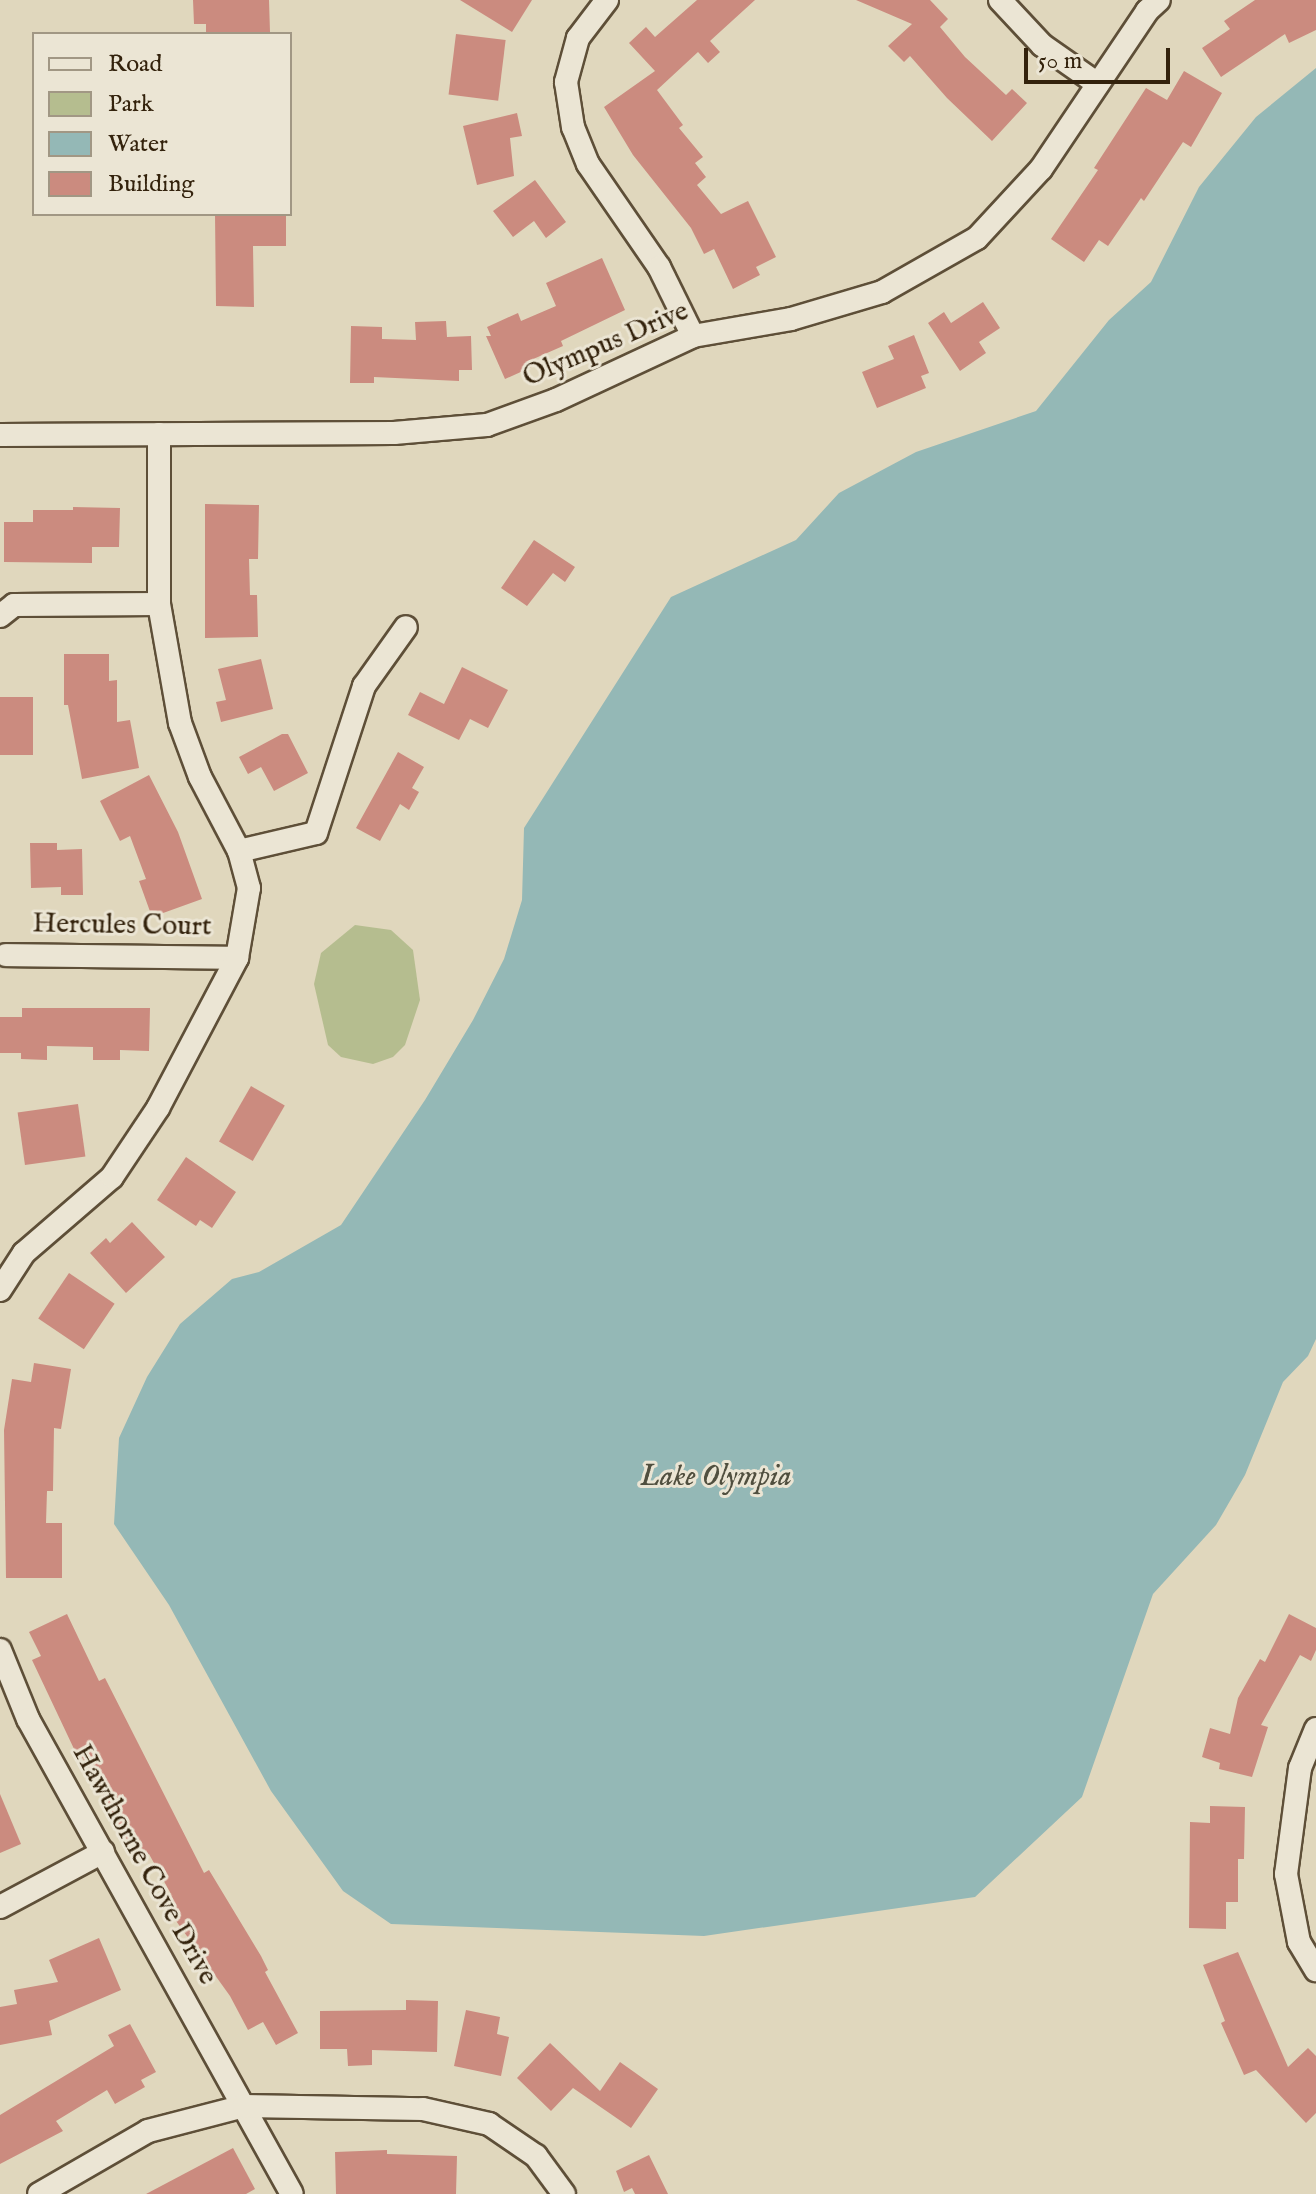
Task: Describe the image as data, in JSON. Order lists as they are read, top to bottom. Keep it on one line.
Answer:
{"streets":{"street":["Olympus Drive","Hercules Court","Hawthorne Cove Drive"]},"water":["Lake Olympia"],"legend":["Road","Park","Water","Building"],"scale_bar":"50 m"}
